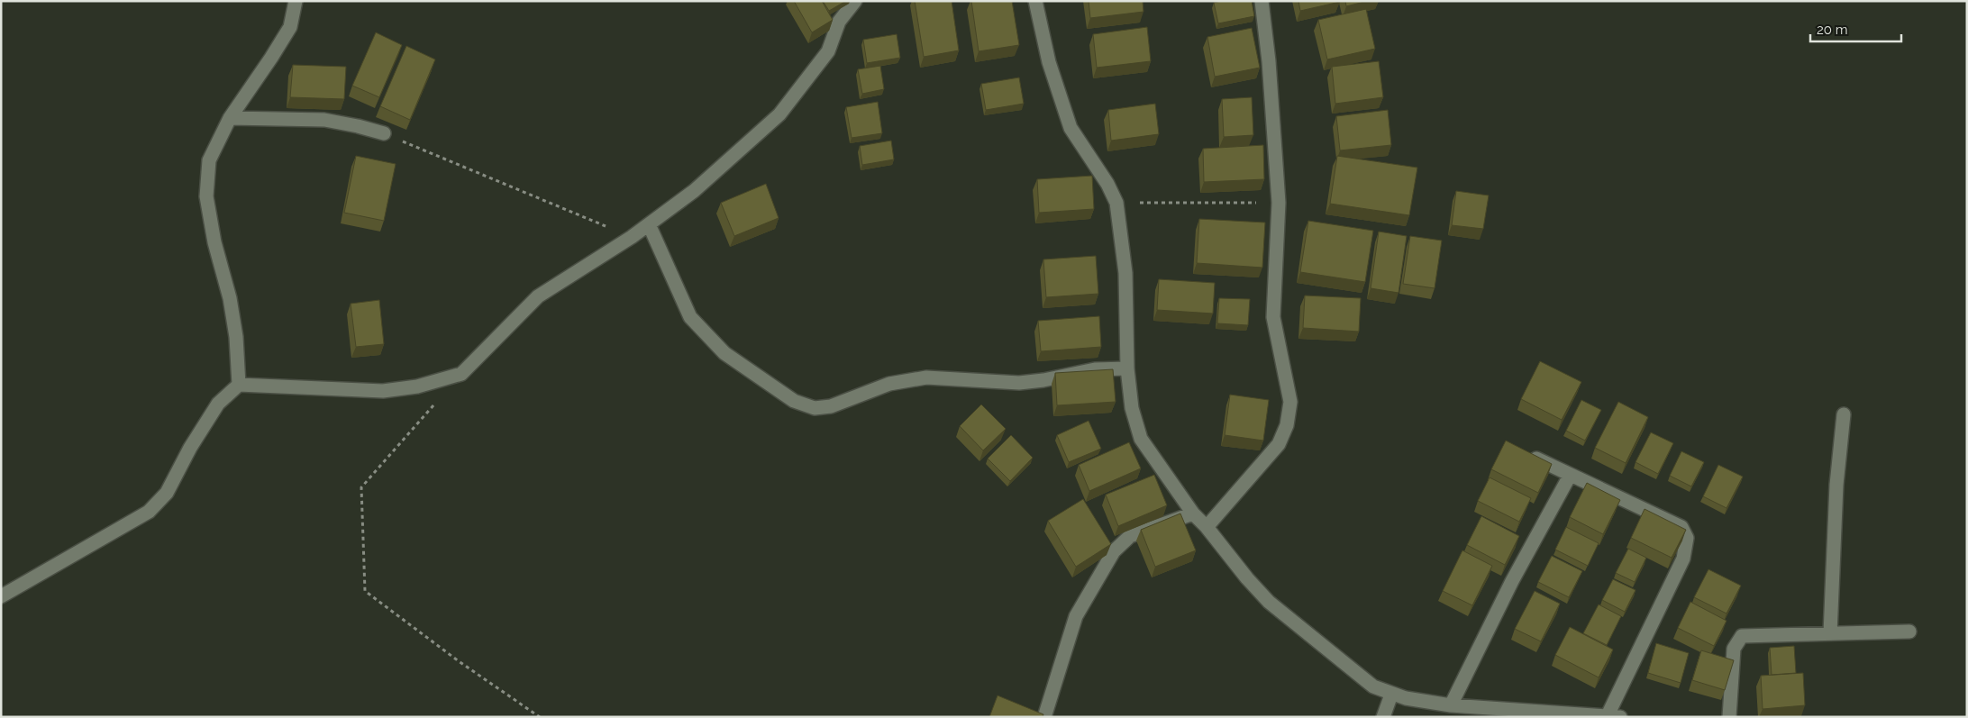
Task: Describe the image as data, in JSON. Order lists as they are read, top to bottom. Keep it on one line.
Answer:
{"scale_bar":"20 m"}
